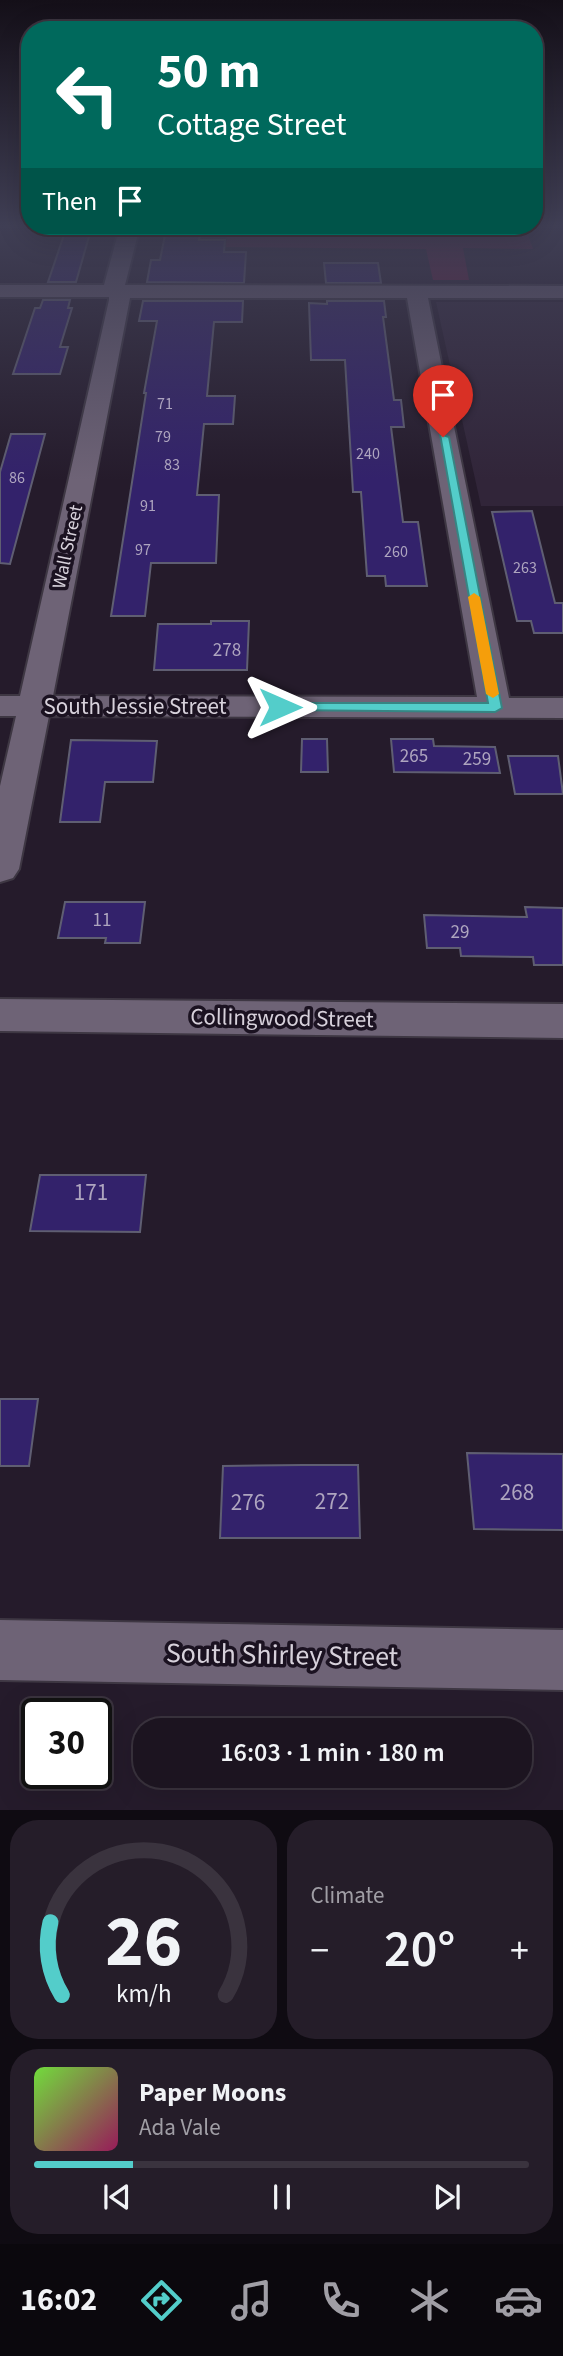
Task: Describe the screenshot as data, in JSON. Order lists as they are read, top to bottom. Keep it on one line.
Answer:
{"streets":{"street":["Wall Street","South Jessie Street","Collingwood Street","South Shirley Street"]},"crossings":[["Wall Street","South Jessie Street"]],"house_numbers":["71","79","240","83","86","91","97","260","263","278","265","259","11","29","171","268","272","276"],"page":{"turn":["50 m","Cottage Street"],"then":"Then","limit":"30","trip":"16:03 · 1 min · 180 m","tile":"Climate","heat":["−","20°","+"],"song":["Paper Moons","Ada Vale"],"tabs":"16:02","gauge":["26","km/h"]}}
